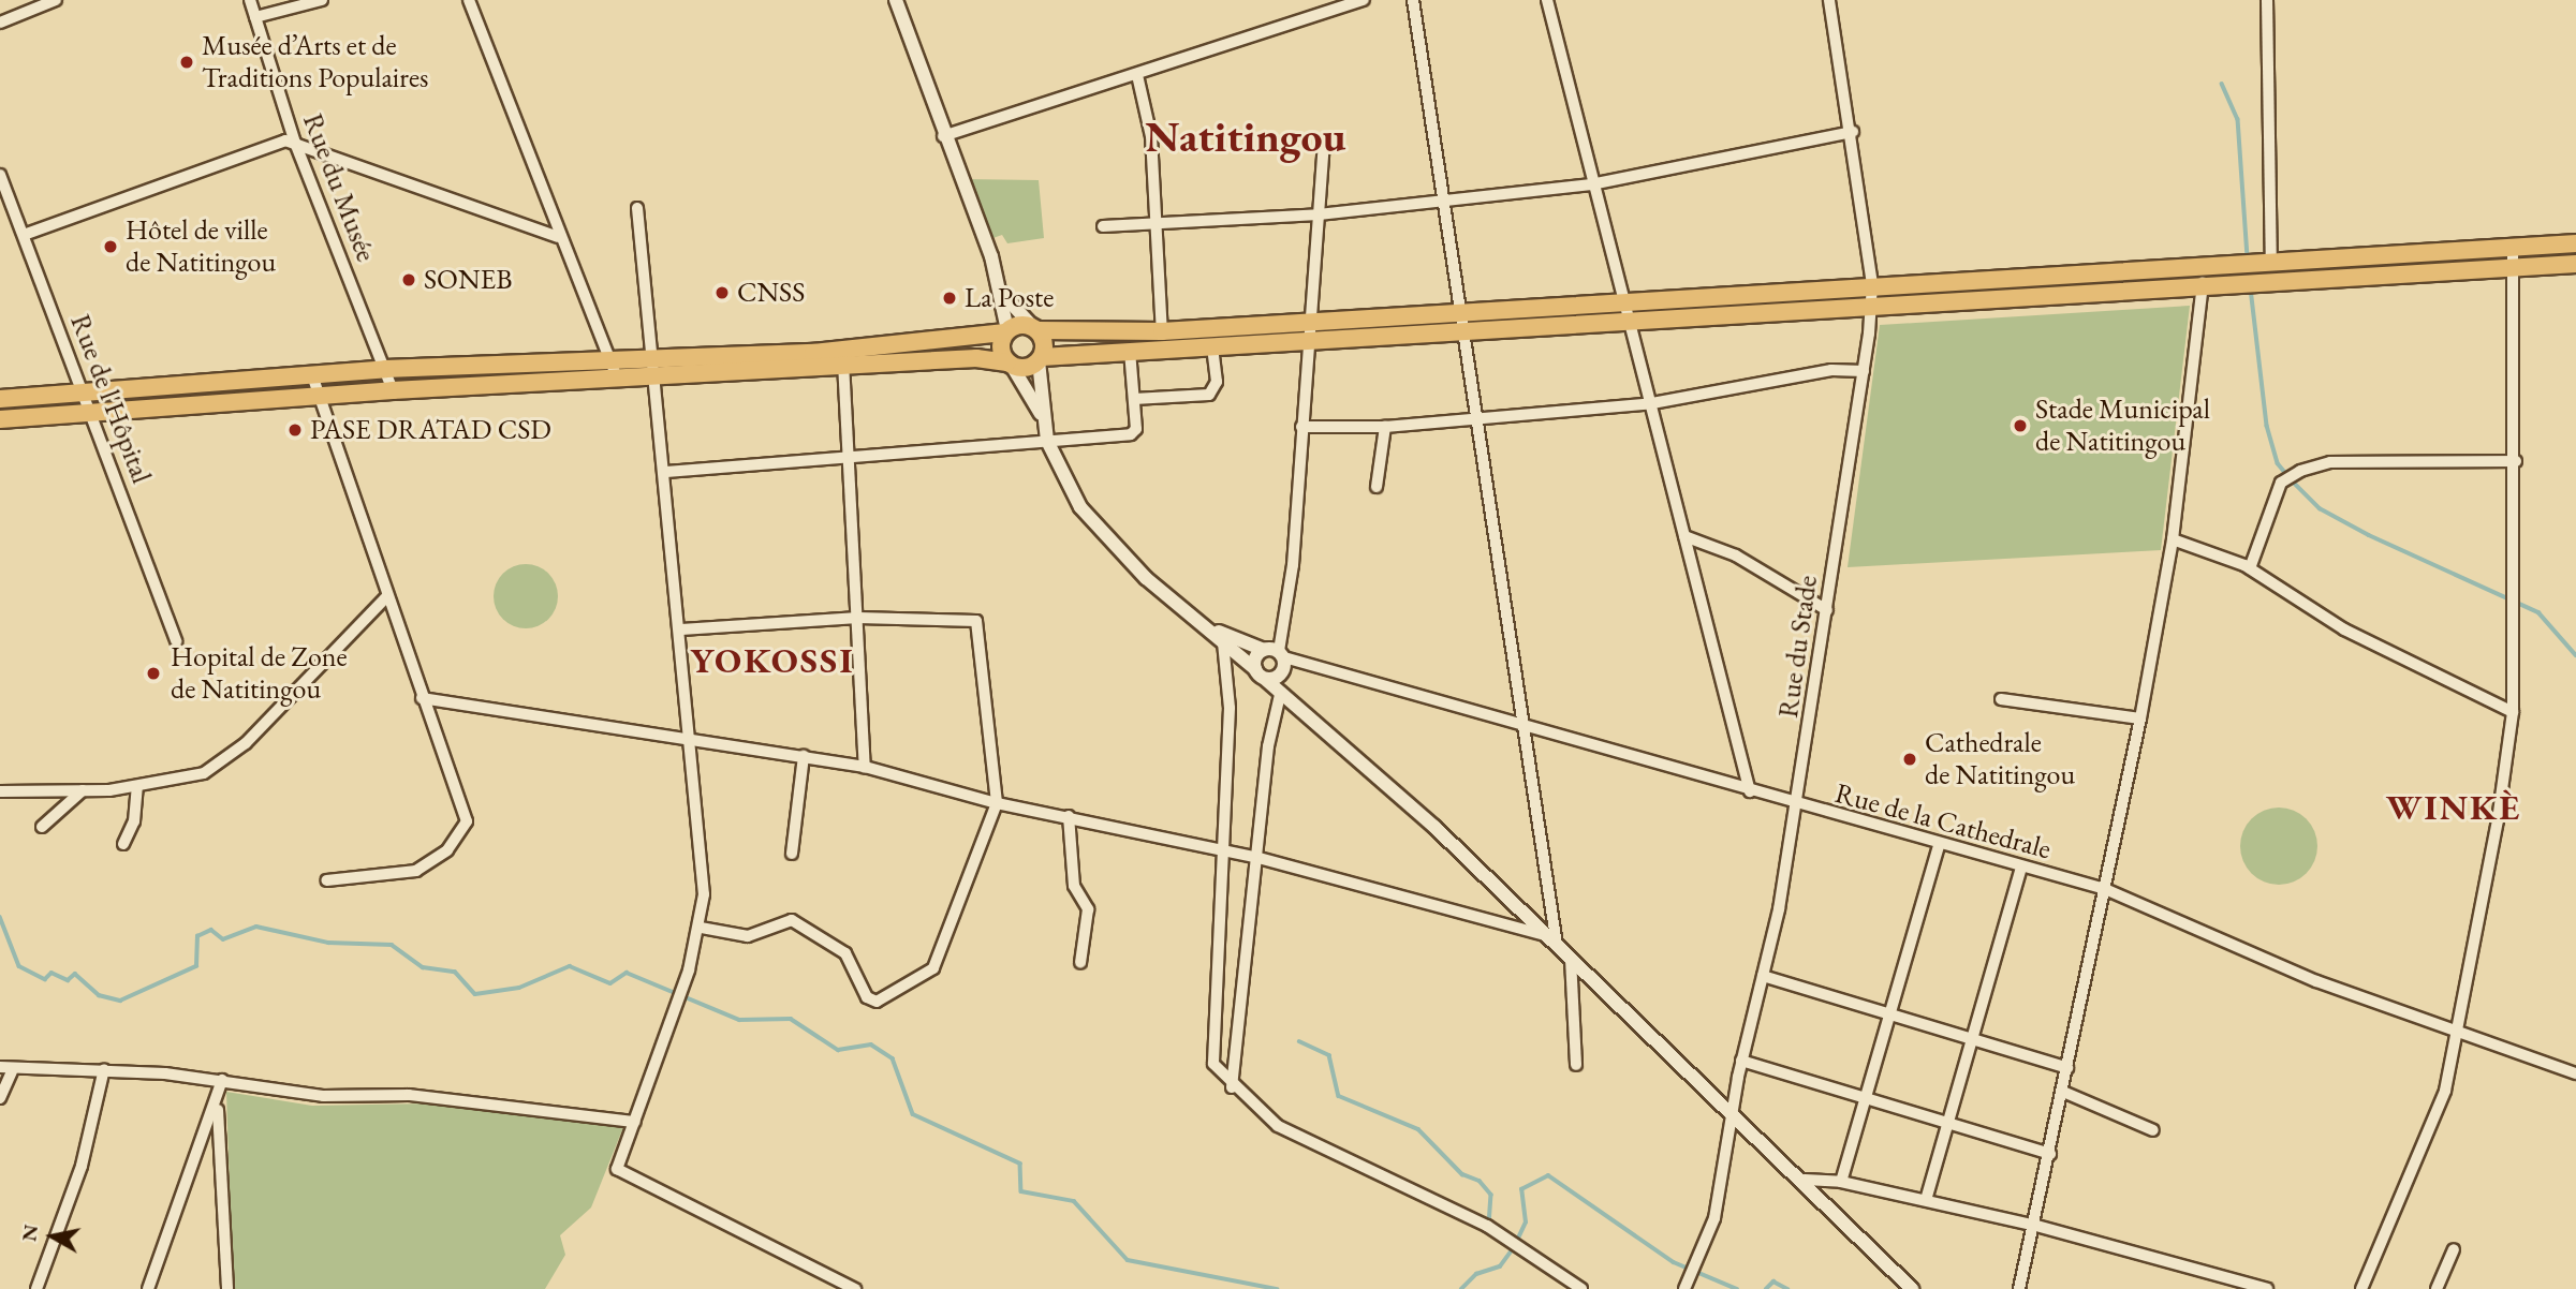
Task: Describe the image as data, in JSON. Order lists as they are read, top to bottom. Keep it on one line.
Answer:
{"streets":{"street":["Rue du Musée","Rue de l'Hôpital","Rue du Stade","Rue de la Cathedrale"]},"crossings":[["Rue du Stade","Rue de la Cathedrale"]],"districts":["Natitingou","YOKOSSI","WINKÈ"],"places":["Musée d’Arts et de Traditions Populaires","Hôtel de ville de Natitingou","SONEB","CNSS","La Poste","Stade Municipal de Natitingou","PASE DRATAD CSD","Hopital de Zone de Natitingou","Cathedrale de Natitingou"],"north":"left"}
